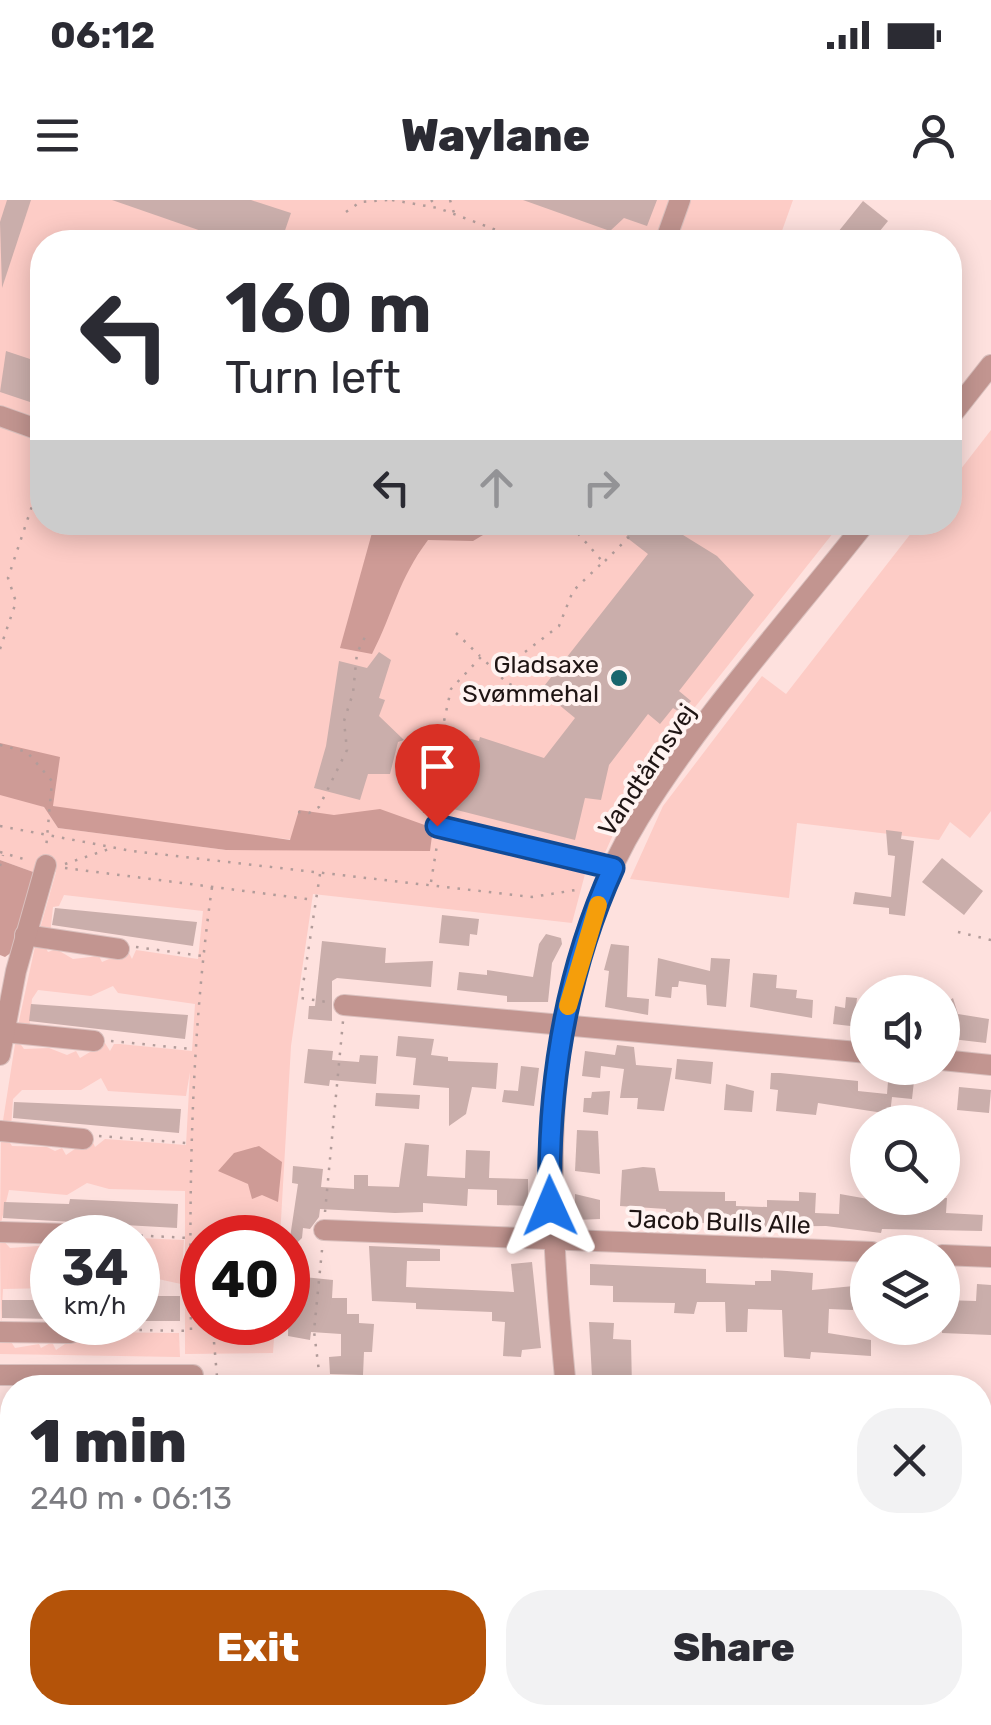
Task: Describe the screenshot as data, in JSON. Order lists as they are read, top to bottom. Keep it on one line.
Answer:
{"streets":{"street":["Vandtårnsvej","Jacob Bulls Alle"]},"crossings":[["Vandtårnsvej","Jacob Bulls Alle"]],"places":["Gladsaxe Svømmehal"],"page":{"status":"06:12","header":"Waylane","turn":["160 m","Turn left"],"speed":"34 km/h","limit":"40","heading":["1 min","240 m · 06:13"],"buttons":["Exit","Share"]}}
